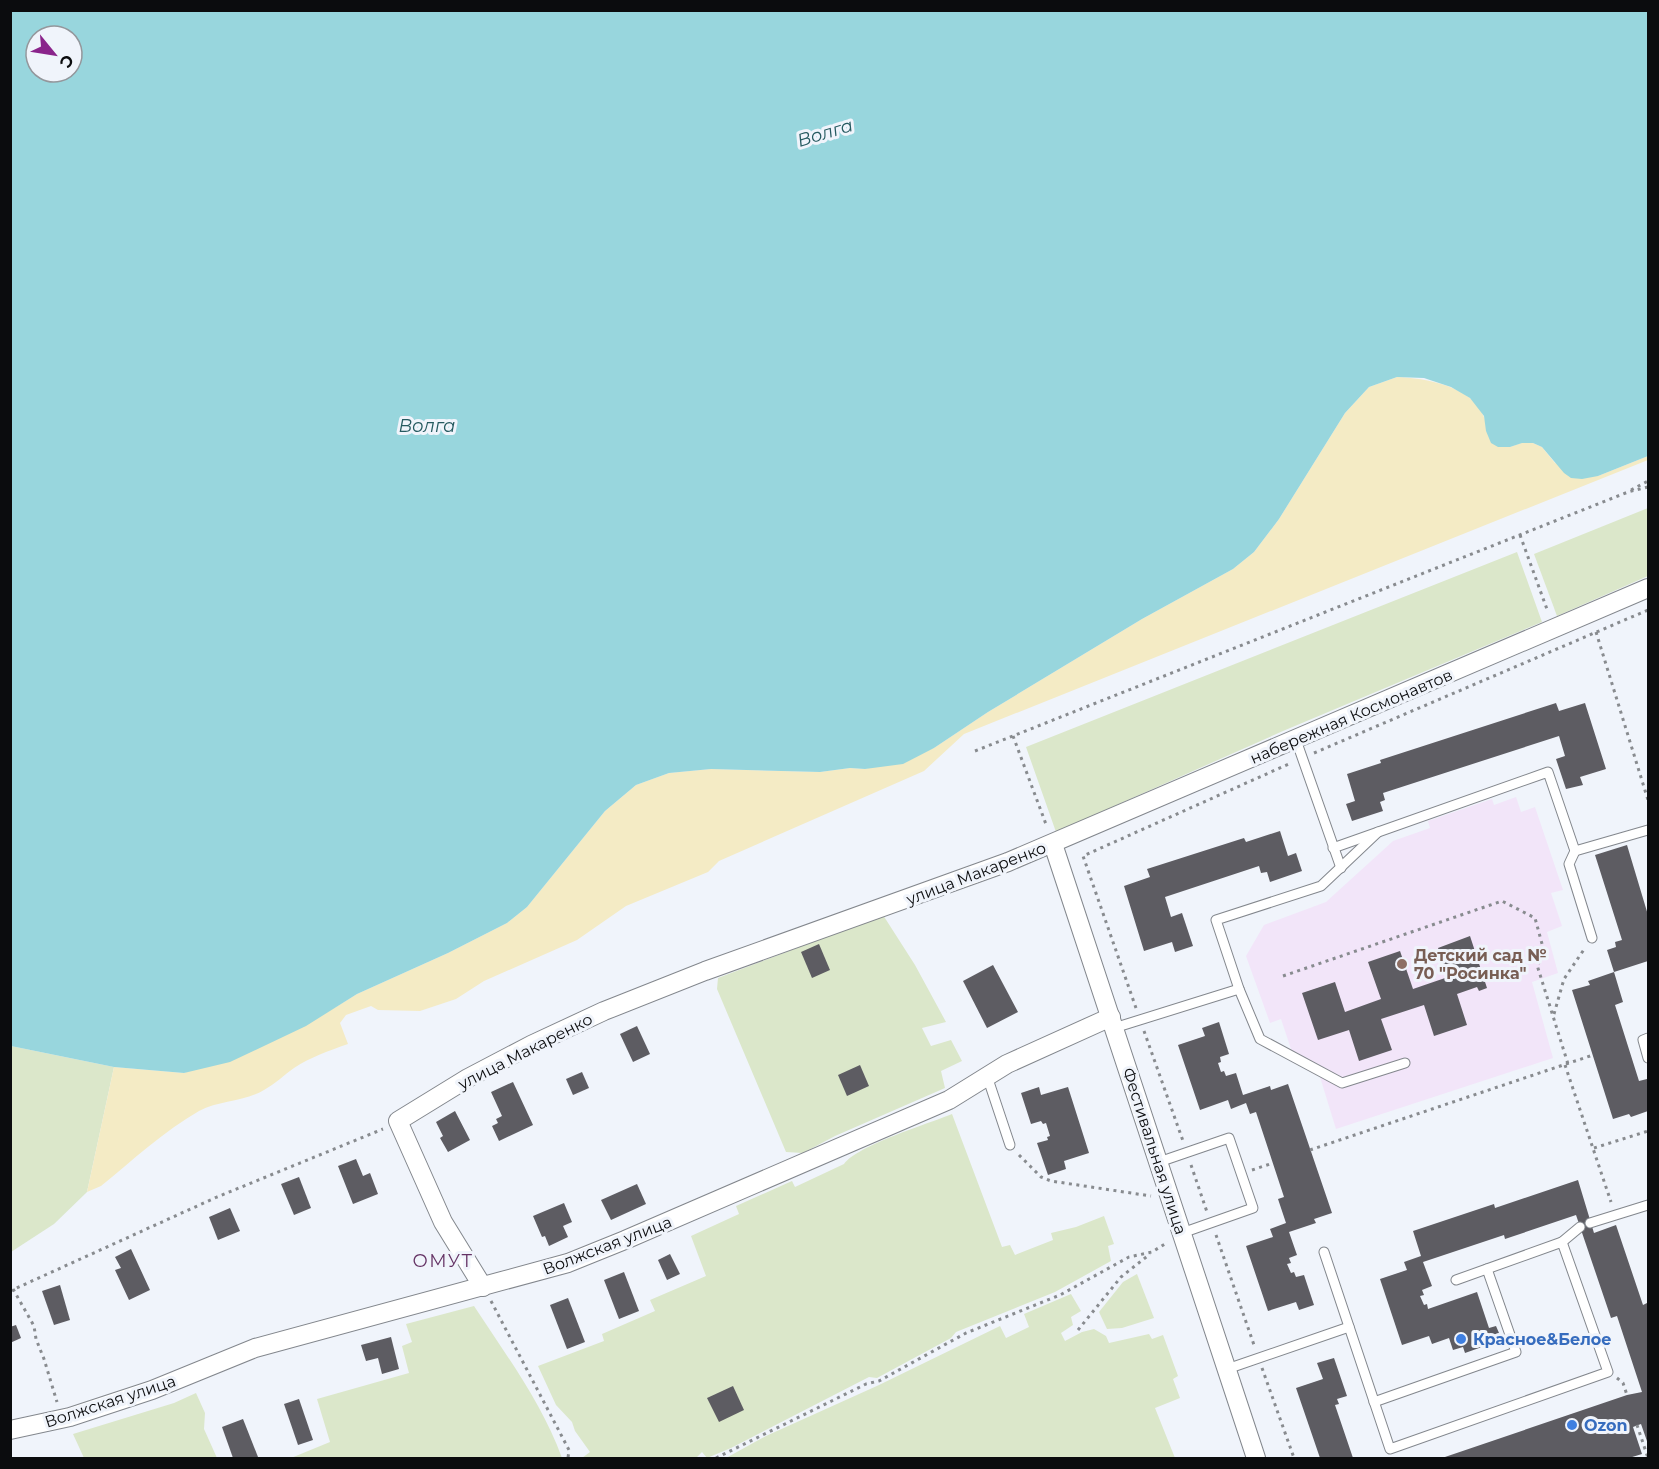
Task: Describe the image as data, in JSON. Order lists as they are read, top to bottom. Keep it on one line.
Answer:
{"streets":{"street":["набережная Космонавтов","улица Макаренко","Фестивальная улица","Волжская улица"]},"crossings":[["набережная Космонавтов","улица Макаренко"],["набережная Космонавтов","Фестивальная улица"],["улица Макаренко","Фестивальная улица"],["Фестивальная улица","Волжская улица"]],"districts":["ОМУТ"],"water":["Волга"],"places":["Детский сад № 70 \"Росинка\"","Красное&Белое","Ozon"],"north":"bottom right"}
